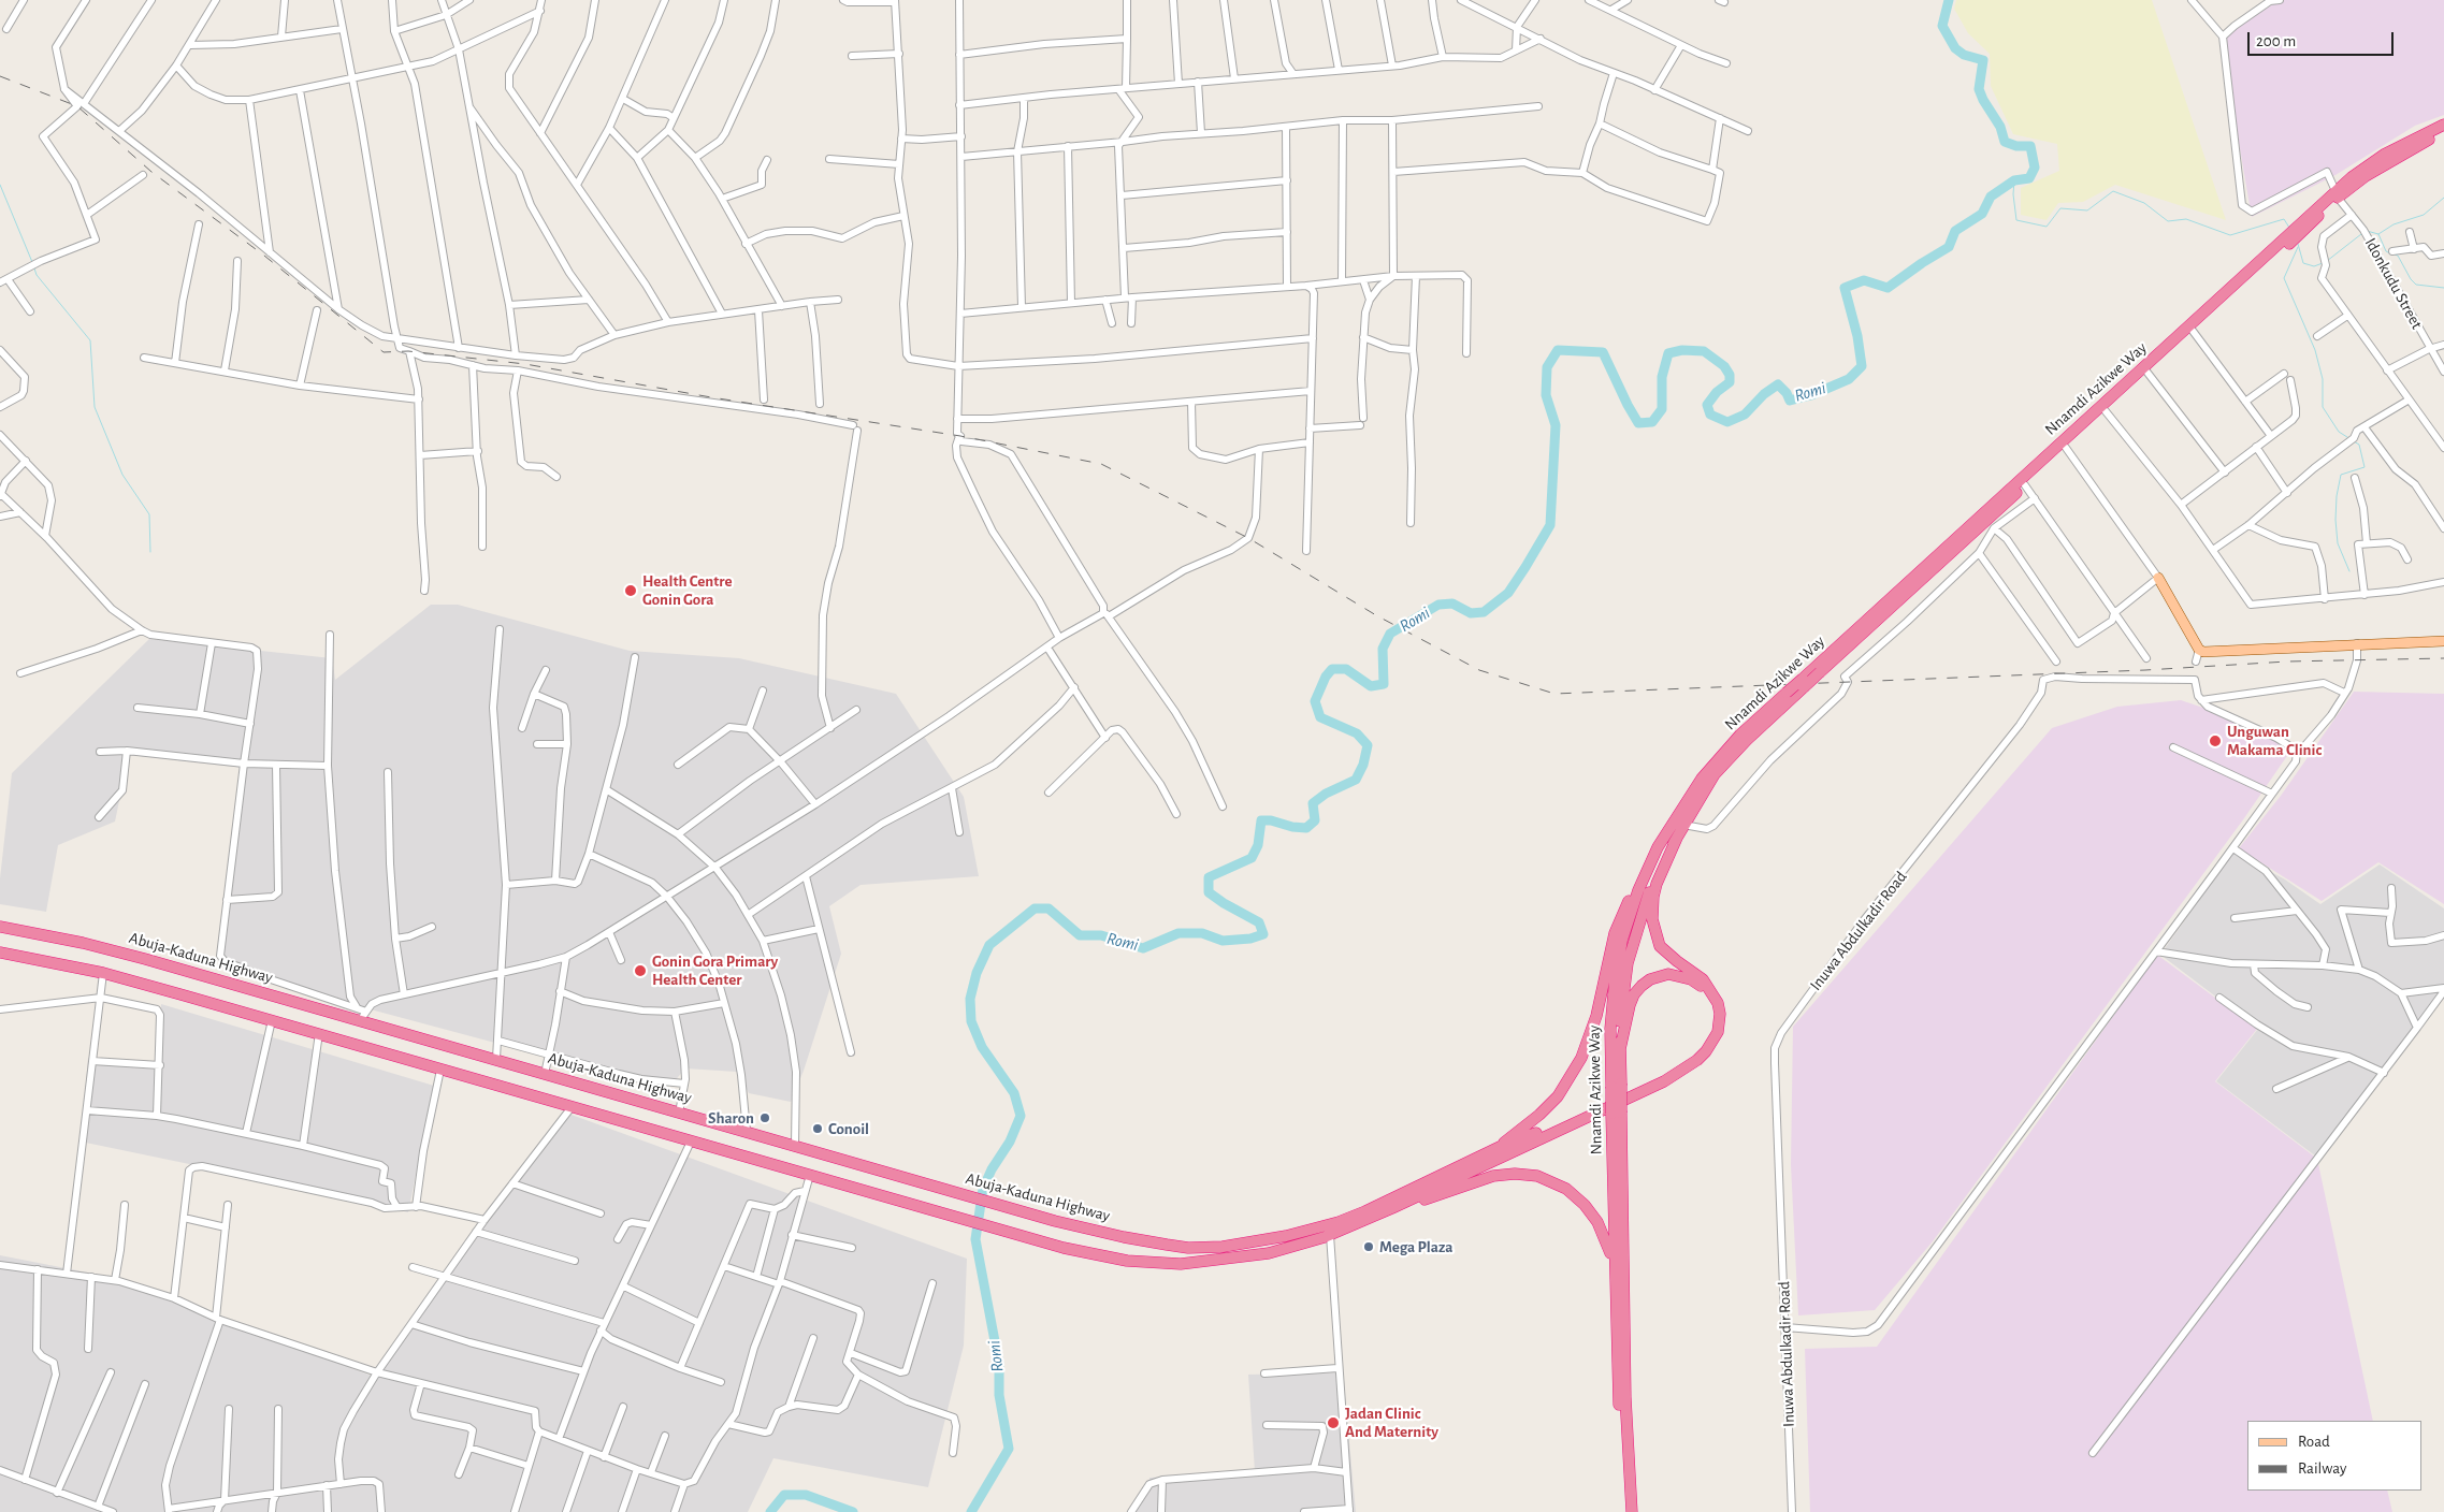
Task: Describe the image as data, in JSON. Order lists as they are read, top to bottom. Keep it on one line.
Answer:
{"streets":{"highway":["Nnamdi Azikwe Way","Abuja-Kaduna Highway"],"street":["Idonkudu Street","Inuwa Abdulkadir Road"]},"crossings":[["Idonkudu Street","Nnamdi Azikwe Way"]],"water":["Romi"],"places":["Health Centre Gonin Gora","Unguwan Makama Clinic","Gonin Gora Primary Health Center","Sharon","Conoil","Mega Plaza","Jadan Clinic And Maternity"],"legend":["Road","Railway"],"scale_bar":"200 m"}
